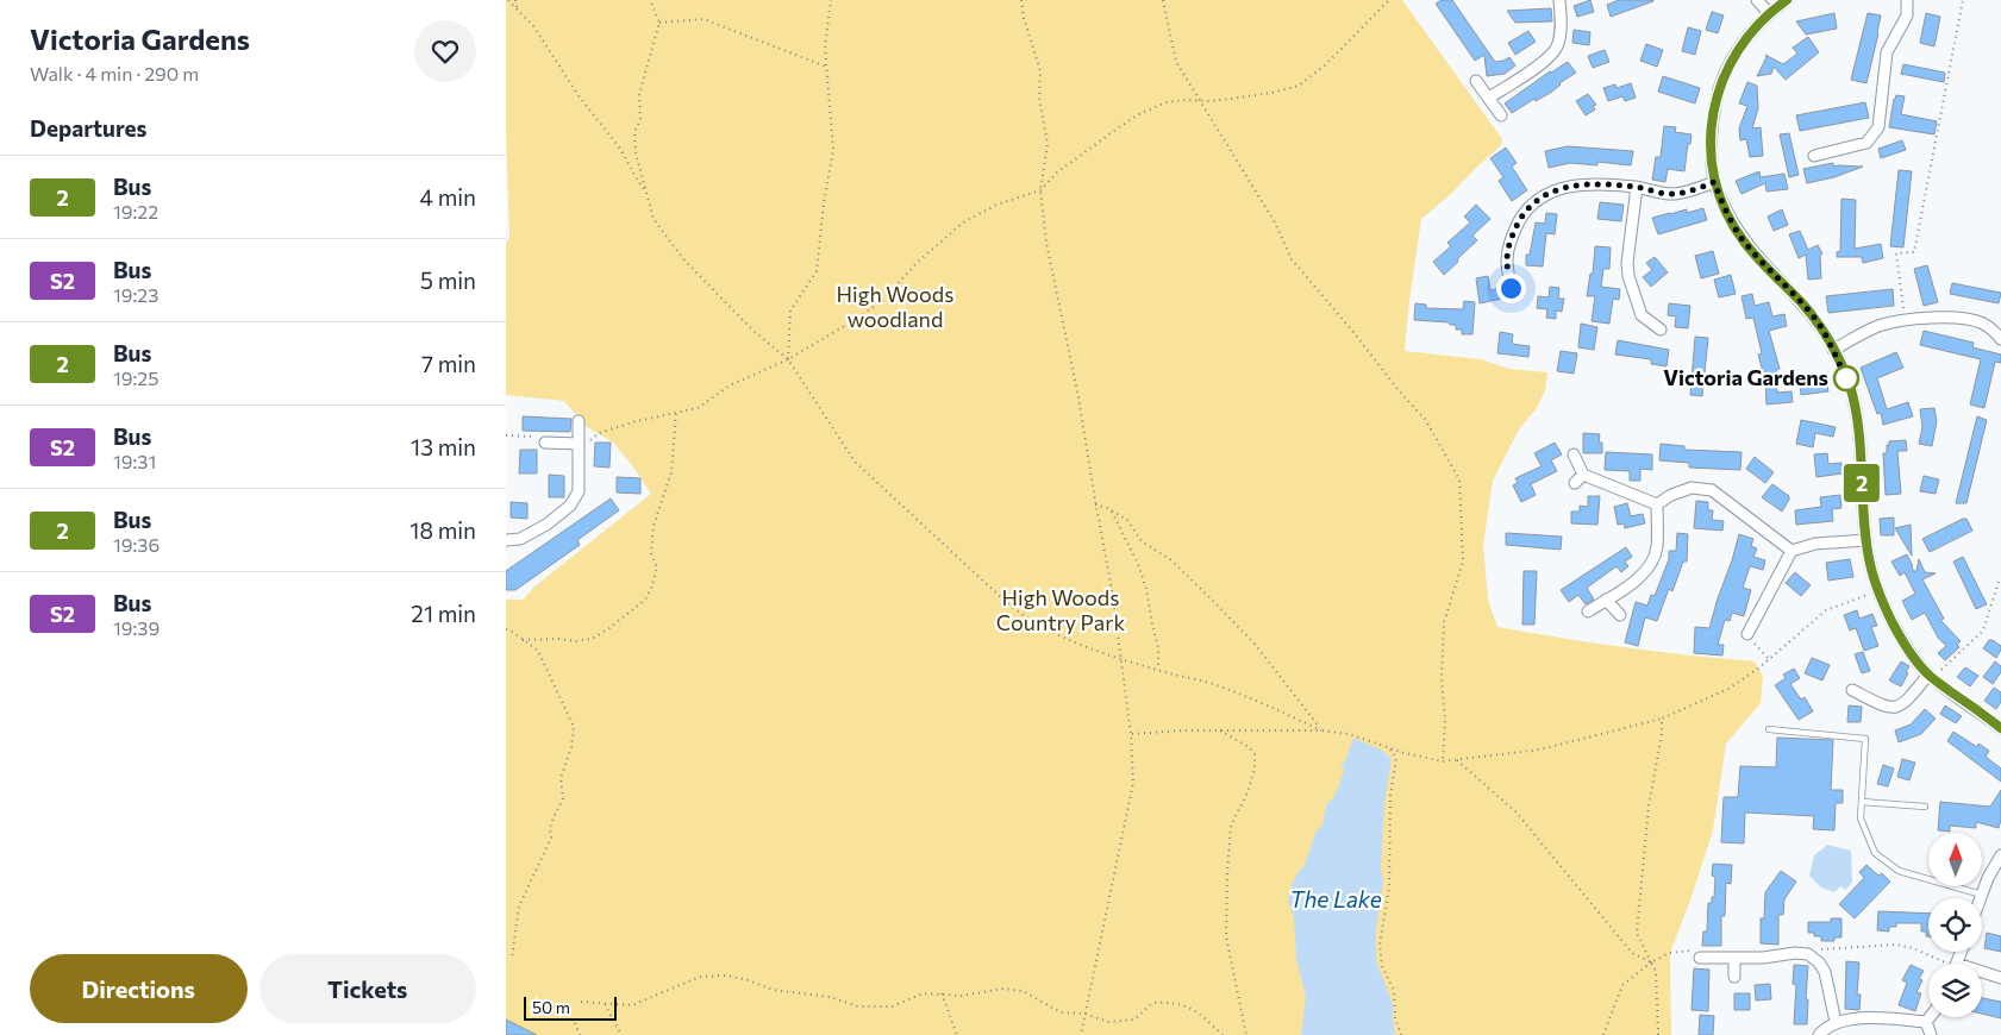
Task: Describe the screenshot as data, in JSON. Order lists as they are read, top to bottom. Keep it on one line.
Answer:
{"water":["The Lake"],"parks":["High Woods woodland","High Woods Country Park"],"places":["Victoria Gardens"],"lines":["bus line 2"],"scale_bar":"50 m","north":"top","page":{"heading":[["Victoria Gardens","Walk · 4 min · 290 m"],"Departures"],"on_map":"2","list":[{"mark":"2","name":"Bus","note":"19:22","value":"4 min"},{"mark":"S2","name":"Bus","note":"19:23","value":"5 min"},{"mark":"2","name":"Bus","note":"19:25","value":"7 min"},{"mark":"S2","name":"Bus","note":"19:31","value":"13 min"},{"mark":"2","name":"Bus","note":"19:36","value":"18 min"},{"mark":"S2","name":"Bus","note":"19:39","value":"21 min"}],"buttons":["Directions","Tickets"],"scale":"50 m"}}
